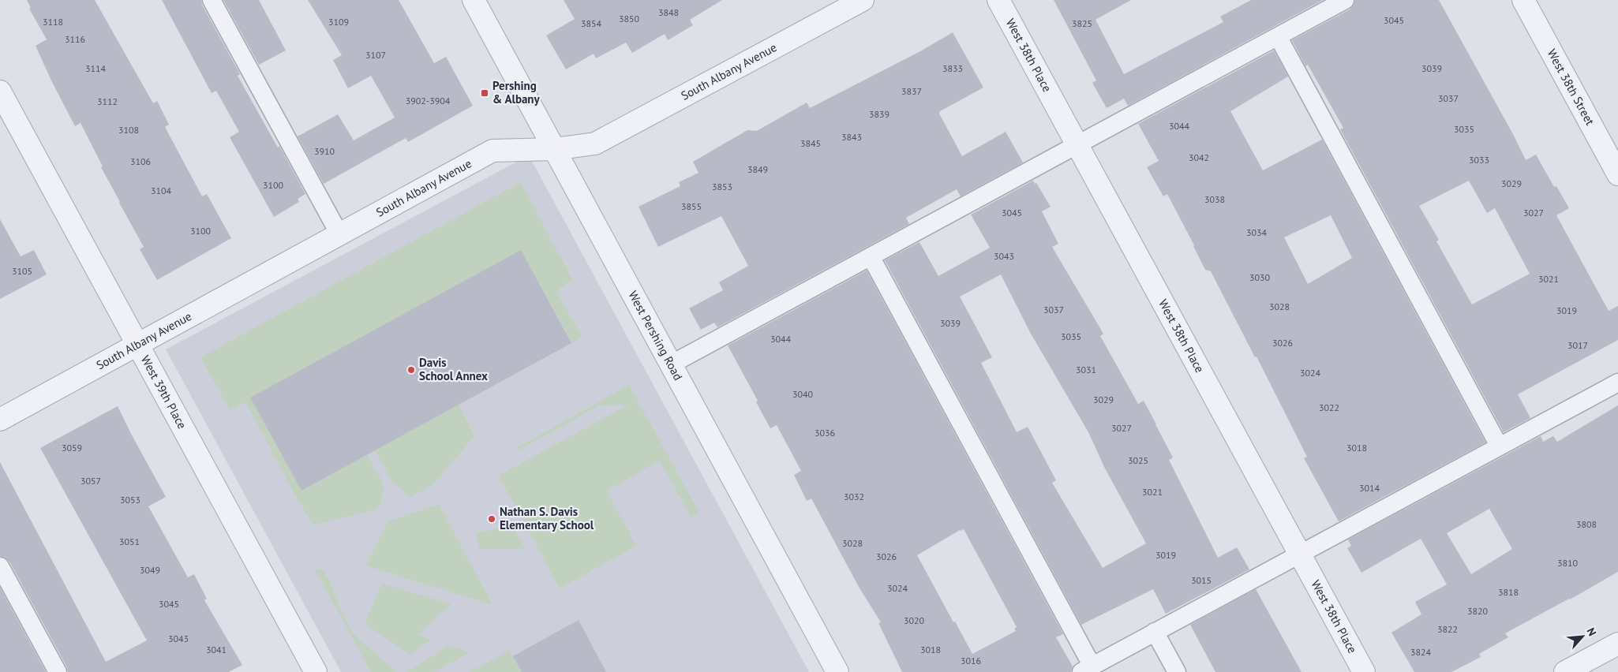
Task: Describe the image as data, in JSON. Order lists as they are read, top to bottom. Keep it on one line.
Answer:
{"streets":{"street":["West 38th Place","South Albany Avenue","West 38th Street","West Pershing Road","West 39th Place"]},"crossings":[["South Albany Avenue","West Pershing Road"],["South Albany Avenue","West 39th Place"]],"places":{"transit":["Pershing & Albany"],"other":["Davis School Annex","Nathan S. Davis Elementary School"]},"house_numbers":["3848","3850","3045","3118","3109","3854","3825","3116","3107","3114","3833","3039","3837","3037","3902-3904","3112","3839","3044","3035","3108","3843","3845","3910","3042","3033","3106","3849","3029","3100","3853","3104","3038","3855","3045","3027","3100","3034","3043","3105","3030","3021","3028","3037","3019","3039","3035","3044","3026","3017","3031","3024","3040","3029","3022","3027","3036","3059","3018","3025","3057","3014","3021","3032","3053","3808","3051","3028","3019","3026","3810","3049","3015","3024","3818","3045","3820","3020","3822","3043","3041","3018","3824","3016"],"north":"top right"}
